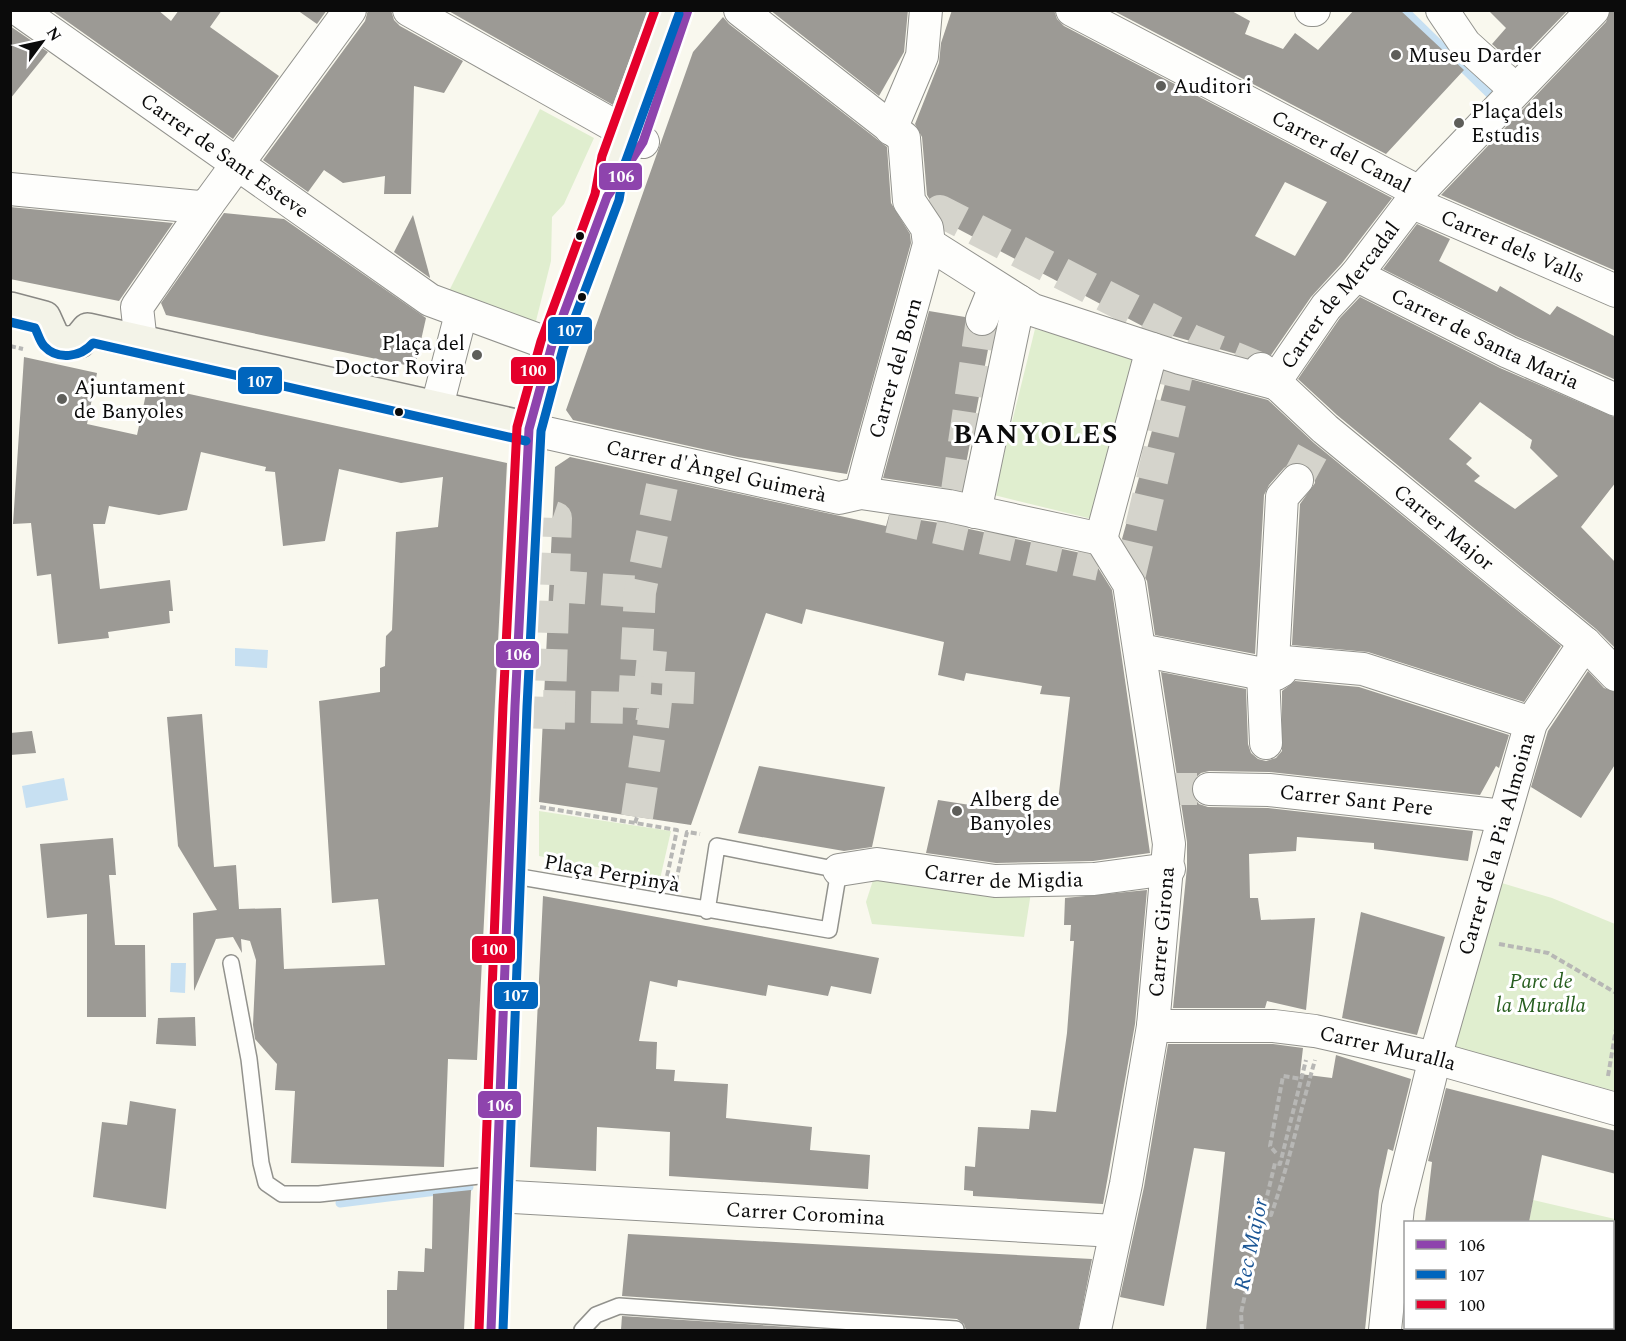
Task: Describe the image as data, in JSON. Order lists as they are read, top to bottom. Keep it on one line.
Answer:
{"streets":{"street":["Carrer del Canal","Carrer de Sant Esteve","Carrer dels Valls","Carrer de Mercadal","Carrer de Santa Maria","Carrer del Born","Carrer d'Àngel Guimerà","Carrer Major","Carrer Sant Pere","Carrer de la Pia Almoina","Carrer de Migdia","Carrer Girona","Carrer Muralla","Carrer Coromina"],"lane":["Plaça Perpinyà"]},"crossings":[["Carrer del Canal","Carrer dels Valls"],["Carrer del Canal","Carrer de Mercadal"],["Carrer dels Valls","Carrer de Mercadal"],["Carrer de Mercadal","Carrer de Santa Maria"],["Carrer de Mercadal","Carrer Major"],["Carrer del Born","Carrer d'Àngel Guimerà"],["Carrer d'Àngel Guimerà","Carrer Girona"],["Carrer Major","Carrer de la Pia Almoina"],["Carrer Sant Pere","Carrer de la Pia Almoina"],["Carrer de la Pia Almoina","Carrer Muralla"],["Plaça Perpinyà","Carrer de Migdia"],["Carrer de Migdia","Carrer Girona"],["Carrer Girona","Carrer Muralla"],["Carrer Girona","Carrer Coromina"]],"districts":["BANYOLES"],"water":["Rec Major"],"parks":["Parc de la Muralla"],"places":["Museu Darder","Auditori","Plaça dels Estudis","Plaça del Doctor Rovira","Ajuntament de Banyoles","Alberg de Banyoles"],"lines":["transit line 106","transit line 100","transit line 107"],"legend":["106","107","100"],"north":"top right"}
